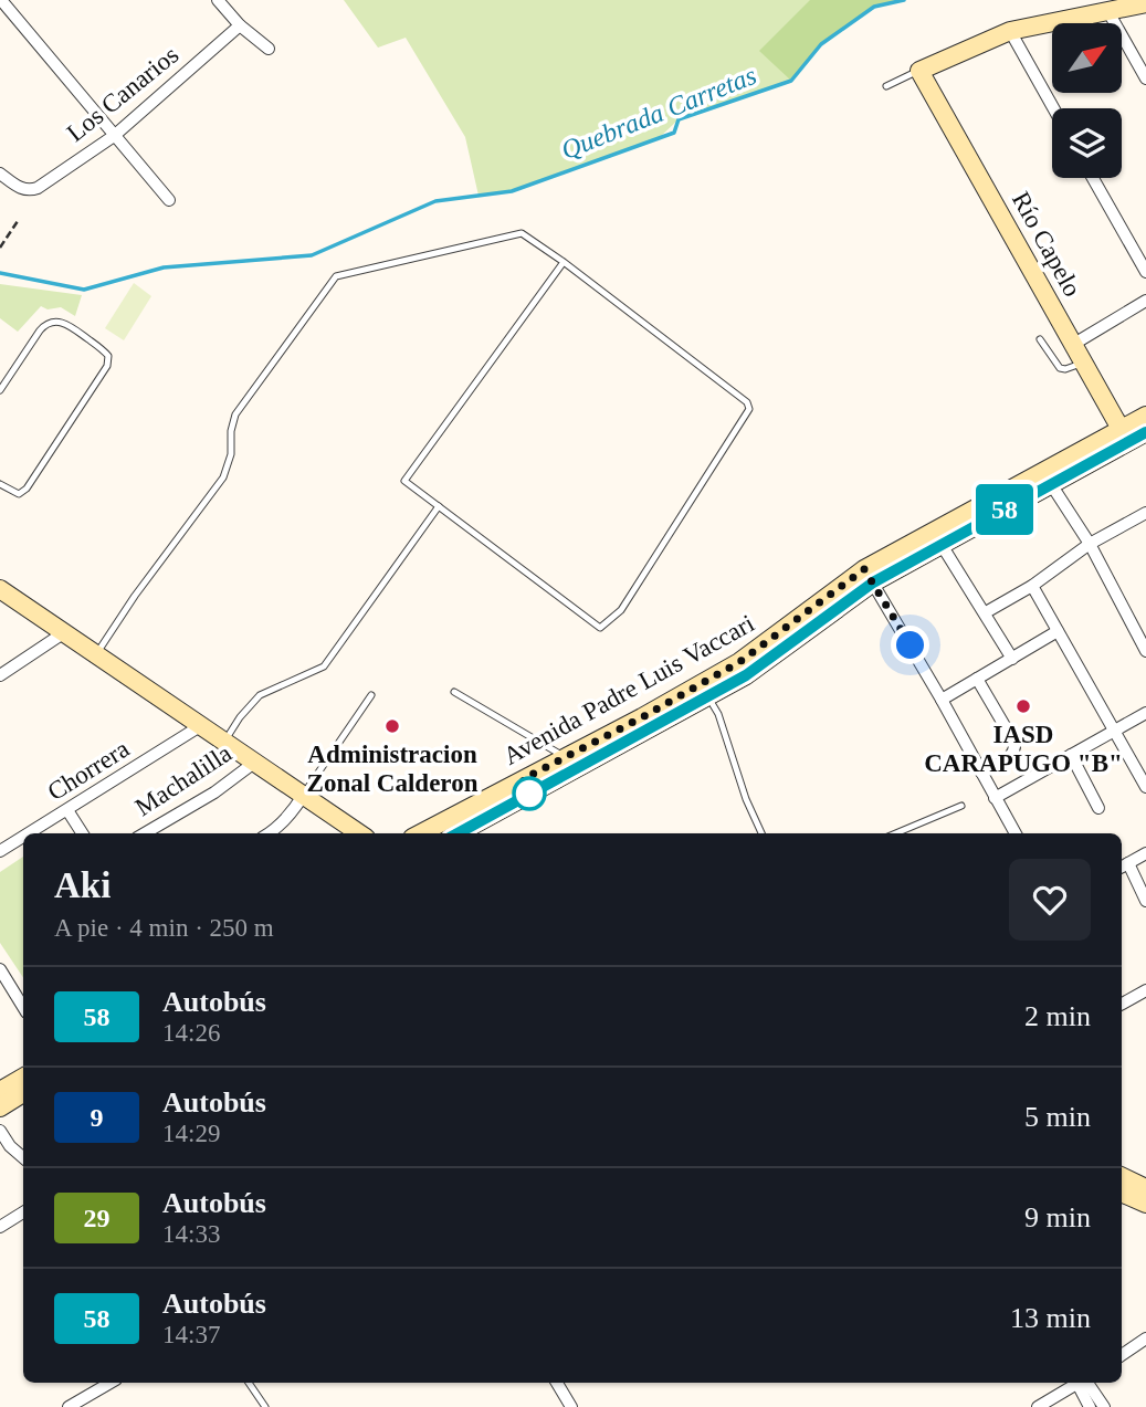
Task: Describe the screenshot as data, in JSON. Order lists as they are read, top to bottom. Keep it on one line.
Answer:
{"streets":{"main road":["Río Capelo","Avenida Padre Luis Vaccari"],"street":["Los Canarios","Chorrera","Machalilla"]},"crossings":[["Río Capelo","Avenida Padre Luis Vaccari"]],"water":["Quebrada Carretas"],"places":["IASD CARAPUGO \"B\"","Administracion Zonal Calderon"],"lines":["bus line 58"],"north":"top right","page":{"on_map":"58","heading":["Aki","A pie · 4 min · 250 m"],"list":[{"mark":"58","name":"Autobús","note":"14:26","value":"2 min"},{"mark":"9","name":"Autobús","note":"14:29","value":"5 min"},{"mark":"29","name":"Autobús","note":"14:33","value":"9 min"},{"mark":"58","name":"Autobús","note":"14:37","value":"13 min"}]}}
